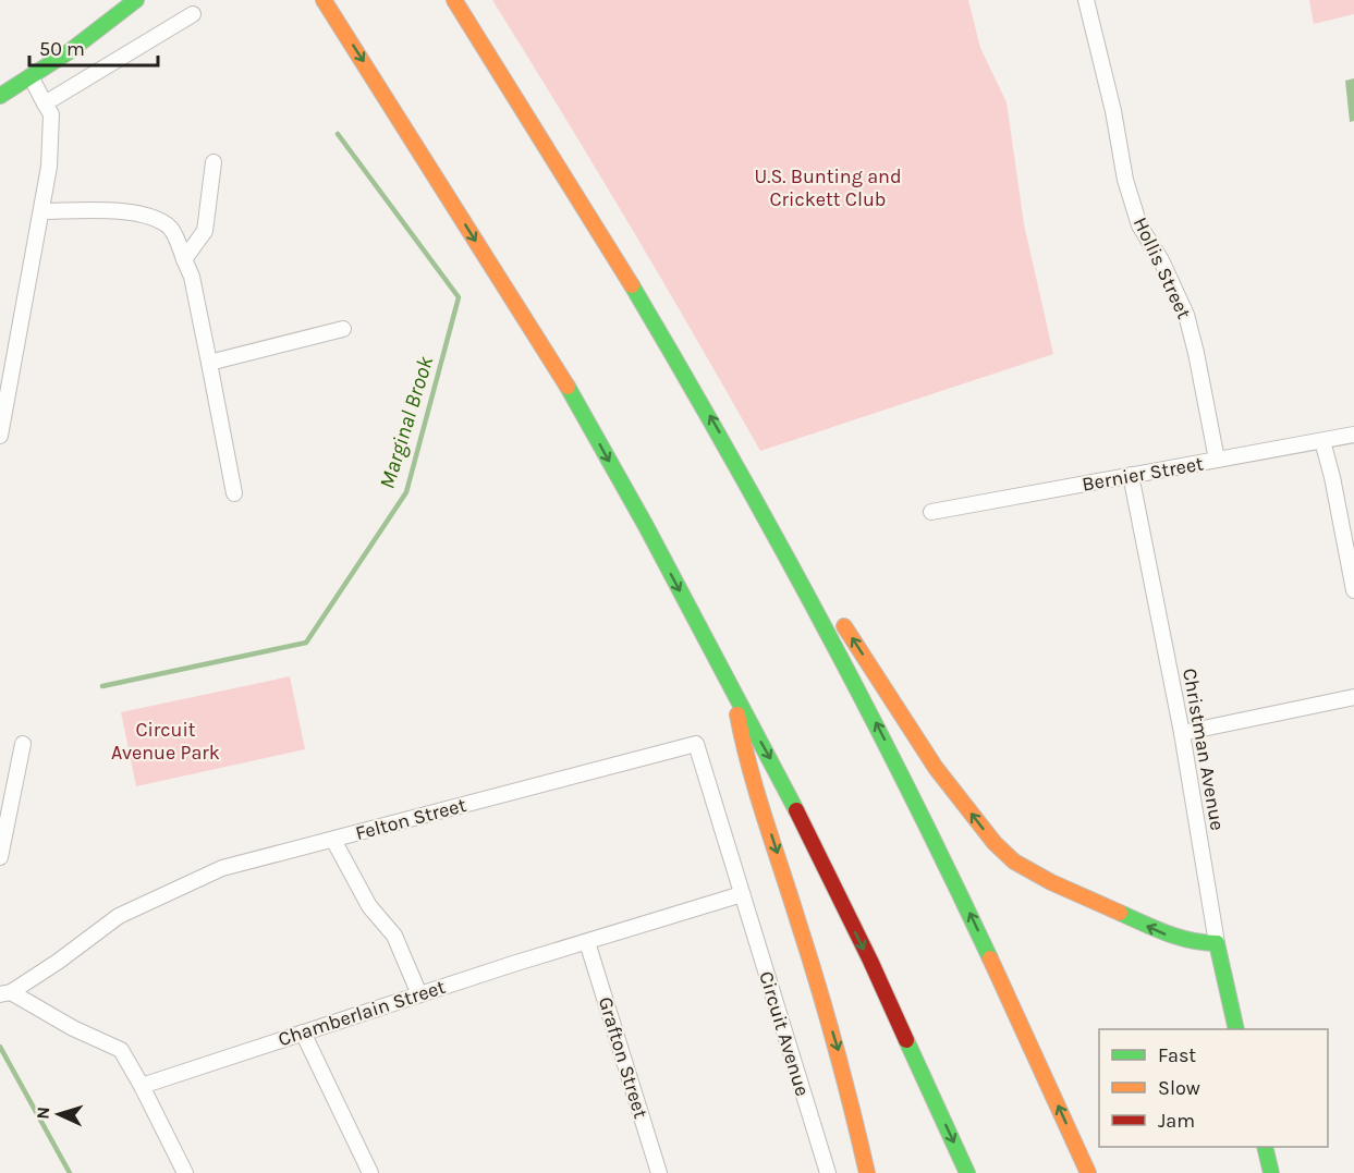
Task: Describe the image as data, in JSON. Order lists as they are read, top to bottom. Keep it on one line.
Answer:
{"streets":{"main road":["Christman Avenue"],"street":["Hollis Street","Bernier Street","Felton Street","Chamberlain Street","Circuit Avenue","Grafton Street"]},"crossings":[["Hollis Street","Bernier Street"],["Bernier Street","Christman Avenue"],["Felton Street","Chamberlain Street"],["Felton Street","Circuit Avenue"],["Chamberlain Street","Circuit Avenue"],["Chamberlain Street","Grafton Street"]],"water":["Marginal Brook"],"parks":["U.S. Bunting and Crickett Club","Circuit Avenue Park"],"legend":["Fast","Slow","Jam"],"scale_bar":"50 m","north":"left"}
